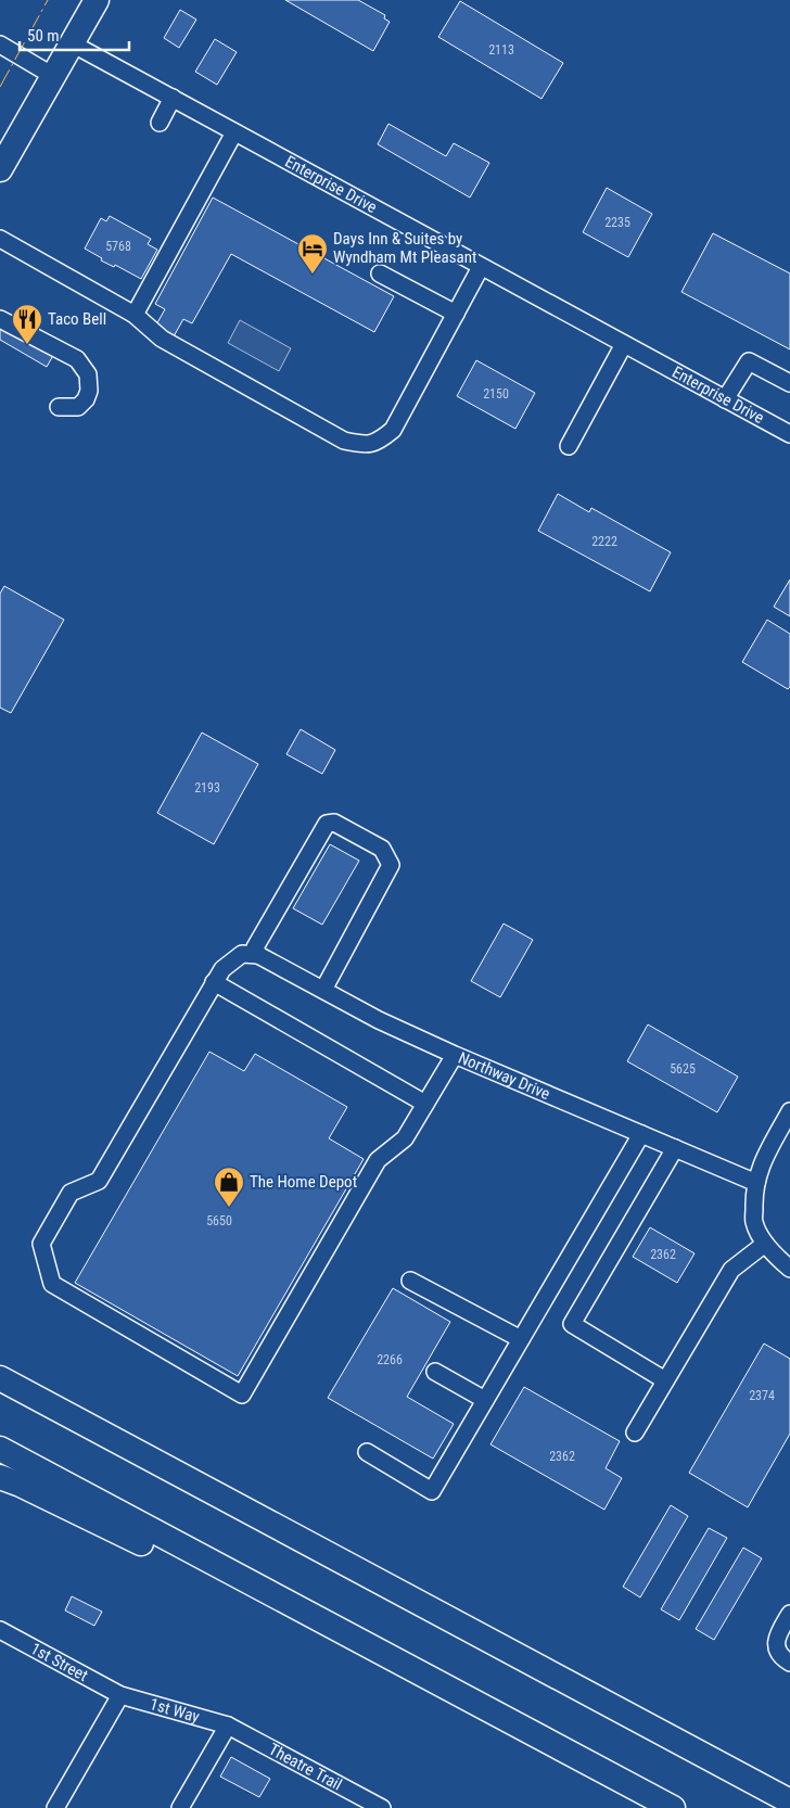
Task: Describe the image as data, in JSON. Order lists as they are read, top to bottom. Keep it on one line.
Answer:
{"streets":{"street":["Enterprise Drive","Northway Drive","1st Street","1st Way","Theatre Trail"]},"crossings":[["1st Street","1st Way"],["1st Way","Theatre Trail"]],"places":{"hotel":["Days Inn & Suites by Wyndham Mt Pleasant"],"restaurant":["Taco Bell"],"shop":["The Home Depot"]},"house_numbers":["2113","2235","5768","2150","2222","2193","5625","5650","2362","2266","2374","2362"],"scale_bar":"50 m"}
